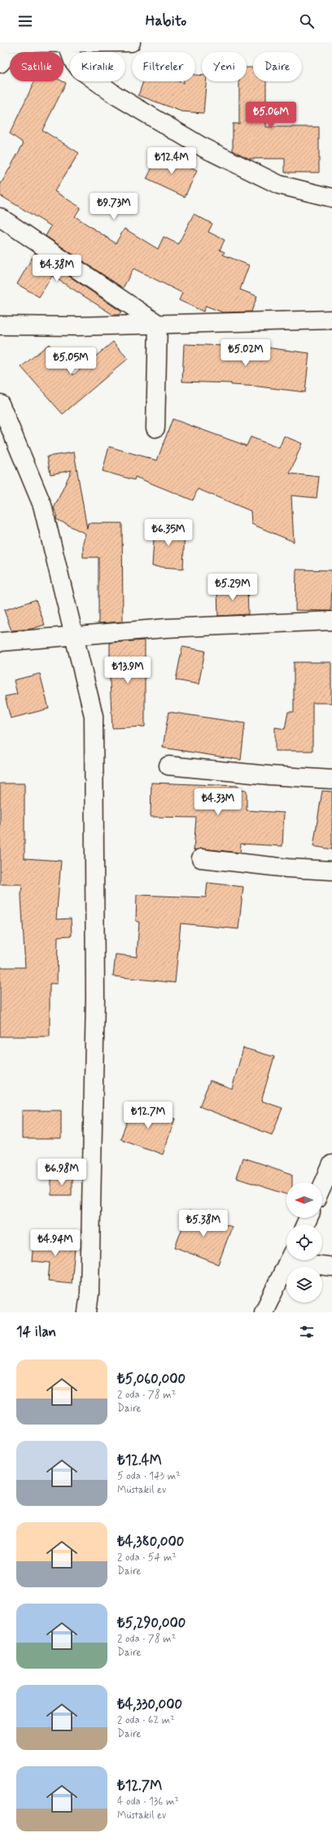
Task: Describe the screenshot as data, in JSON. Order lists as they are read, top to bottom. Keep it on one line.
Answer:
{"north":"left","page":{"header":"Habito","chip":["Satılık","Kiralık","Filtreler","Yeni","Daire"],"price":["₺5.06M","₺12.4M","₺9.73M","₺4.38M","₺5.02M","₺5.05M","₺6.35M","₺5.29M","₺13.9M","₺4.33M","₺12.7M","₺6.98M","₺5.38M","₺4.94M"],"heading":"14 ilan","list":[{"name":"₺5,060,000","note":"2 oda · 78 m² · Daire"},{"name":"₺12.4M","note":"5 oda · 143 m² · Müstakil ev"},{"name":"₺4,380,000","note":"2 oda · 54 m² · Daire"},{"name":"₺5,290,000","note":"2 oda · 78 m² · Daire"},{"name":"₺4,330,000","note":"2 oda · 62 m² · Daire"},{"name":"₺12.7M","note":"4 oda · 136 m² · Müstakil ev"}]}}
